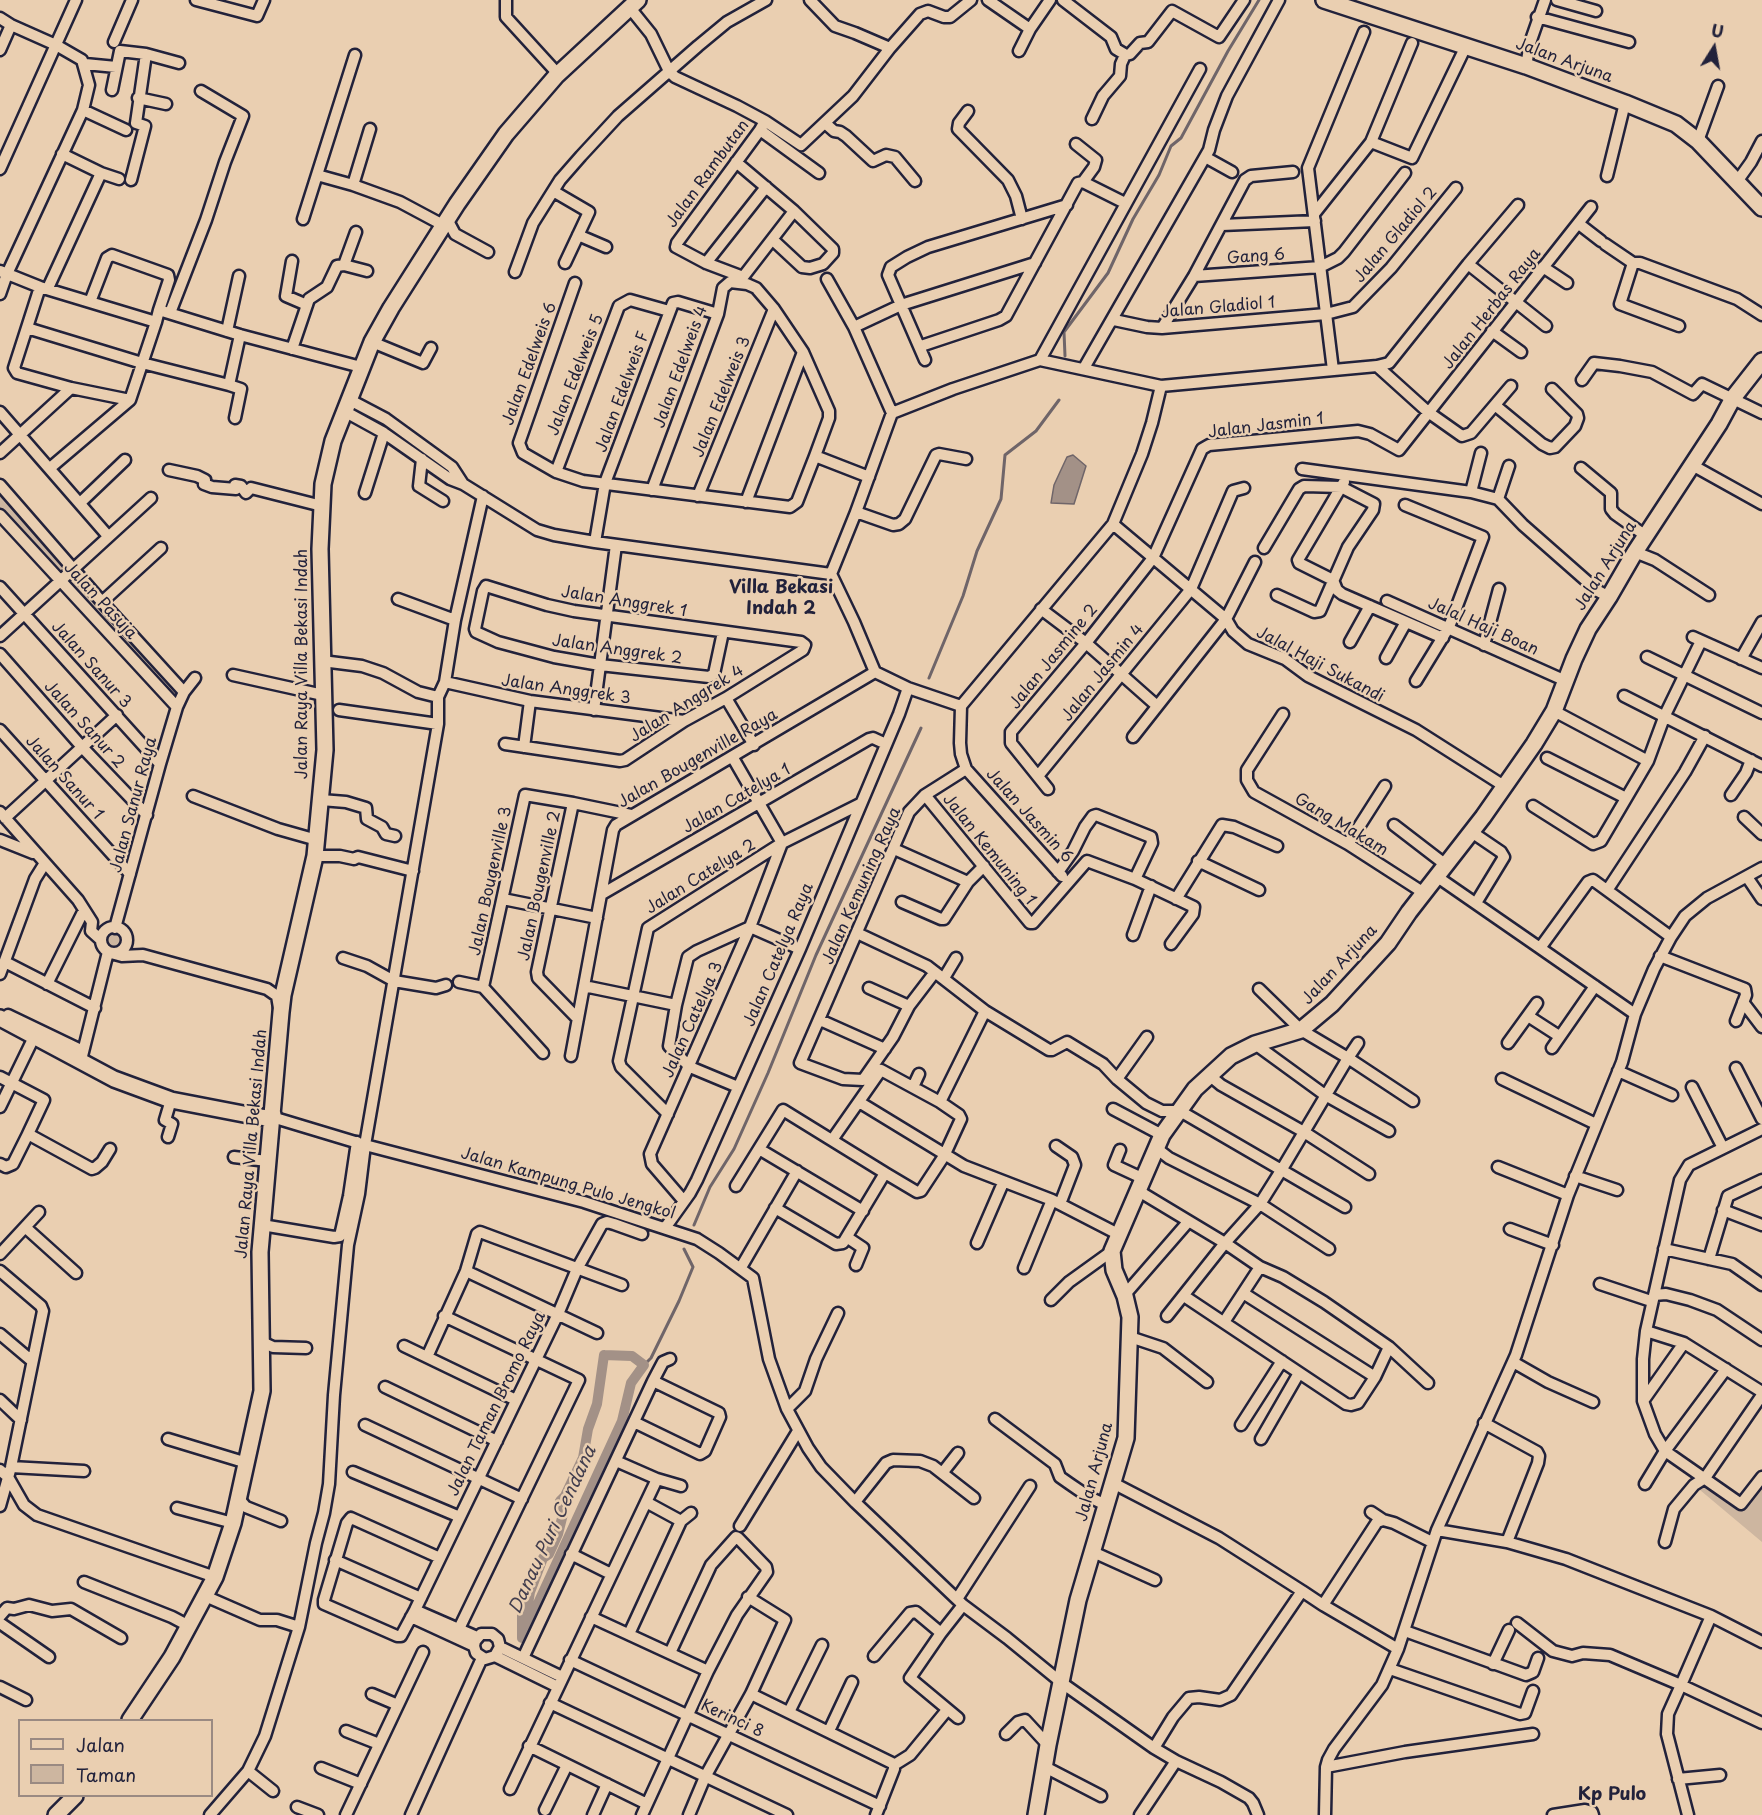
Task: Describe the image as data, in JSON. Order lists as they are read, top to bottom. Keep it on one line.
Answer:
{"streets":{"street":["Jalan Arjuna","Jalan Rambutan","Jalan Gladiol 2","Gang 6","Jalan Gladiol 1","Jalan Herbas Raya","Jalan Edelweis 6","Jalan Edelweis 4","Jalan Edelweis 5","Jalan Edelweis F","Jalan Edelweis 3","Jalan Jasmin 1","Jalan Pasuja","Jalan Anggrek 1","Jalal Haji Boan","Jalan Anggrek 2","Jalan Jasmine 2","Jalan Raya Villa Bekasi Indah","Jalan Sanur 3","Jalal Haji Sukandi","Jalan Jasmin 4","Jalan Anggrek 3","Jalan Anggrek 4","Jalan Sanur 2","Jalan Bougenville Raya","Jalan Sanur 1","Jalan Catelya 1","Jalan Sanur Raya","Jalan Jasmin 6","Gang Makam","Jalan Kemuning 1","Jalan Catelya 2","Jalan Bougenville 3","Jalan Bougenville 2","Jalan Kemuning Raya","Jalan Catelya Raya","Jalan Catelya 3","Jalan Kampung Pulo Jengkol","Jalan Taman Bromo Raya","Kerinci 8"]},"crossings":[["Jalan Arjuna","Jalal Haji Boan"],["Jalan Arjuna","Jalal Haji Sukandi"],["Jalan Arjuna","Gang Makam"],["Jalan Arjuna","Jalan Kampung Pulo Jengkol"],["Jalan Gladiol 2","Jalan Gladiol 1"],["Jalan Herbas Raya","Jalan Jasmin 1"],["Jalan Edelweis 6","Jalan Edelweis 4"],["Jalan Edelweis 6","Jalan Edelweis 5"],["Jalan Edelweis 6","Jalan Edelweis F"],["Jalan Edelweis 6","Jalan Edelweis 3"],["Jalan Edelweis 4","Jalan Edelweis 3"],["Jalan Edelweis 5","Jalan Edelweis F"],["Jalan Jasmin 1","Jalan Jasmine 2"],["Jalan Jasmin 1","Jalal Haji Sukandi"],["Jalan Pasuja","Jalan Sanur Raya"],["Jalan Anggrek 1","Jalan Anggrek 2"],["Jalan Anggrek 1","Jalan Anggrek 4"],["Jalan Jasmine 2","Jalal Haji Sukandi"],["Jalan Jasmine 2","Jalan Jasmin 4"],["Jalan Raya Villa Bekasi Indah","Jalan Kampung Pulo Jengkol"],["Jalan Sanur 3","Jalan Sanur Raya"],["Jalal Haji Sukandi","Jalan Jasmin 4"],["Jalan Anggrek 3","Jalan Anggrek 4"],["Jalan Sanur 2","Jalan Sanur Raya"],["Jalan Bougenville Raya","Jalan Catelya 1"],["Jalan Bougenville Raya","Jalan Bougenville 2"],["Jalan Sanur 1","Jalan Sanur Raya"],["Jalan Catelya 1","Jalan Catelya Raya"],["Jalan Jasmin 6","Jalan Kemuning 1"],["Jalan Jasmin 6","Jalan Kemuning Raya"],["Jalan Kemuning 1","Jalan Kemuning Raya"],["Jalan Catelya 2","Jalan Catelya Raya"],["Jalan Catelya 2","Jalan Catelya 3"],["Jalan Bougenville 3","Jalan Bougenville 2"],["Jalan Catelya Raya","Jalan Catelya 3"],["Jalan Catelya Raya","Jalan Kampung Pulo Jengkol"]],"districts":["Villa Bekasi Indah 2","Kp Pulo"],"water":["Danau Puri Cendana"],"legend":["Jalan","Taman"],"north":"top"}
